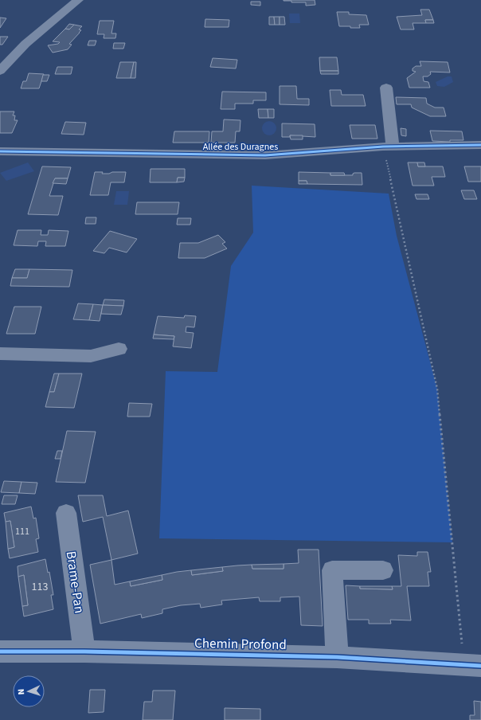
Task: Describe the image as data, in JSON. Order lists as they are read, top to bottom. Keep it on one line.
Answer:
{"streets":{"street":["Allée des Duragnes","Brame-Pan","Chemin Profond"]},"crossings":[["Brame-Pan","Chemin Profond"]],"house_numbers":["111","113"],"north":"left"}
